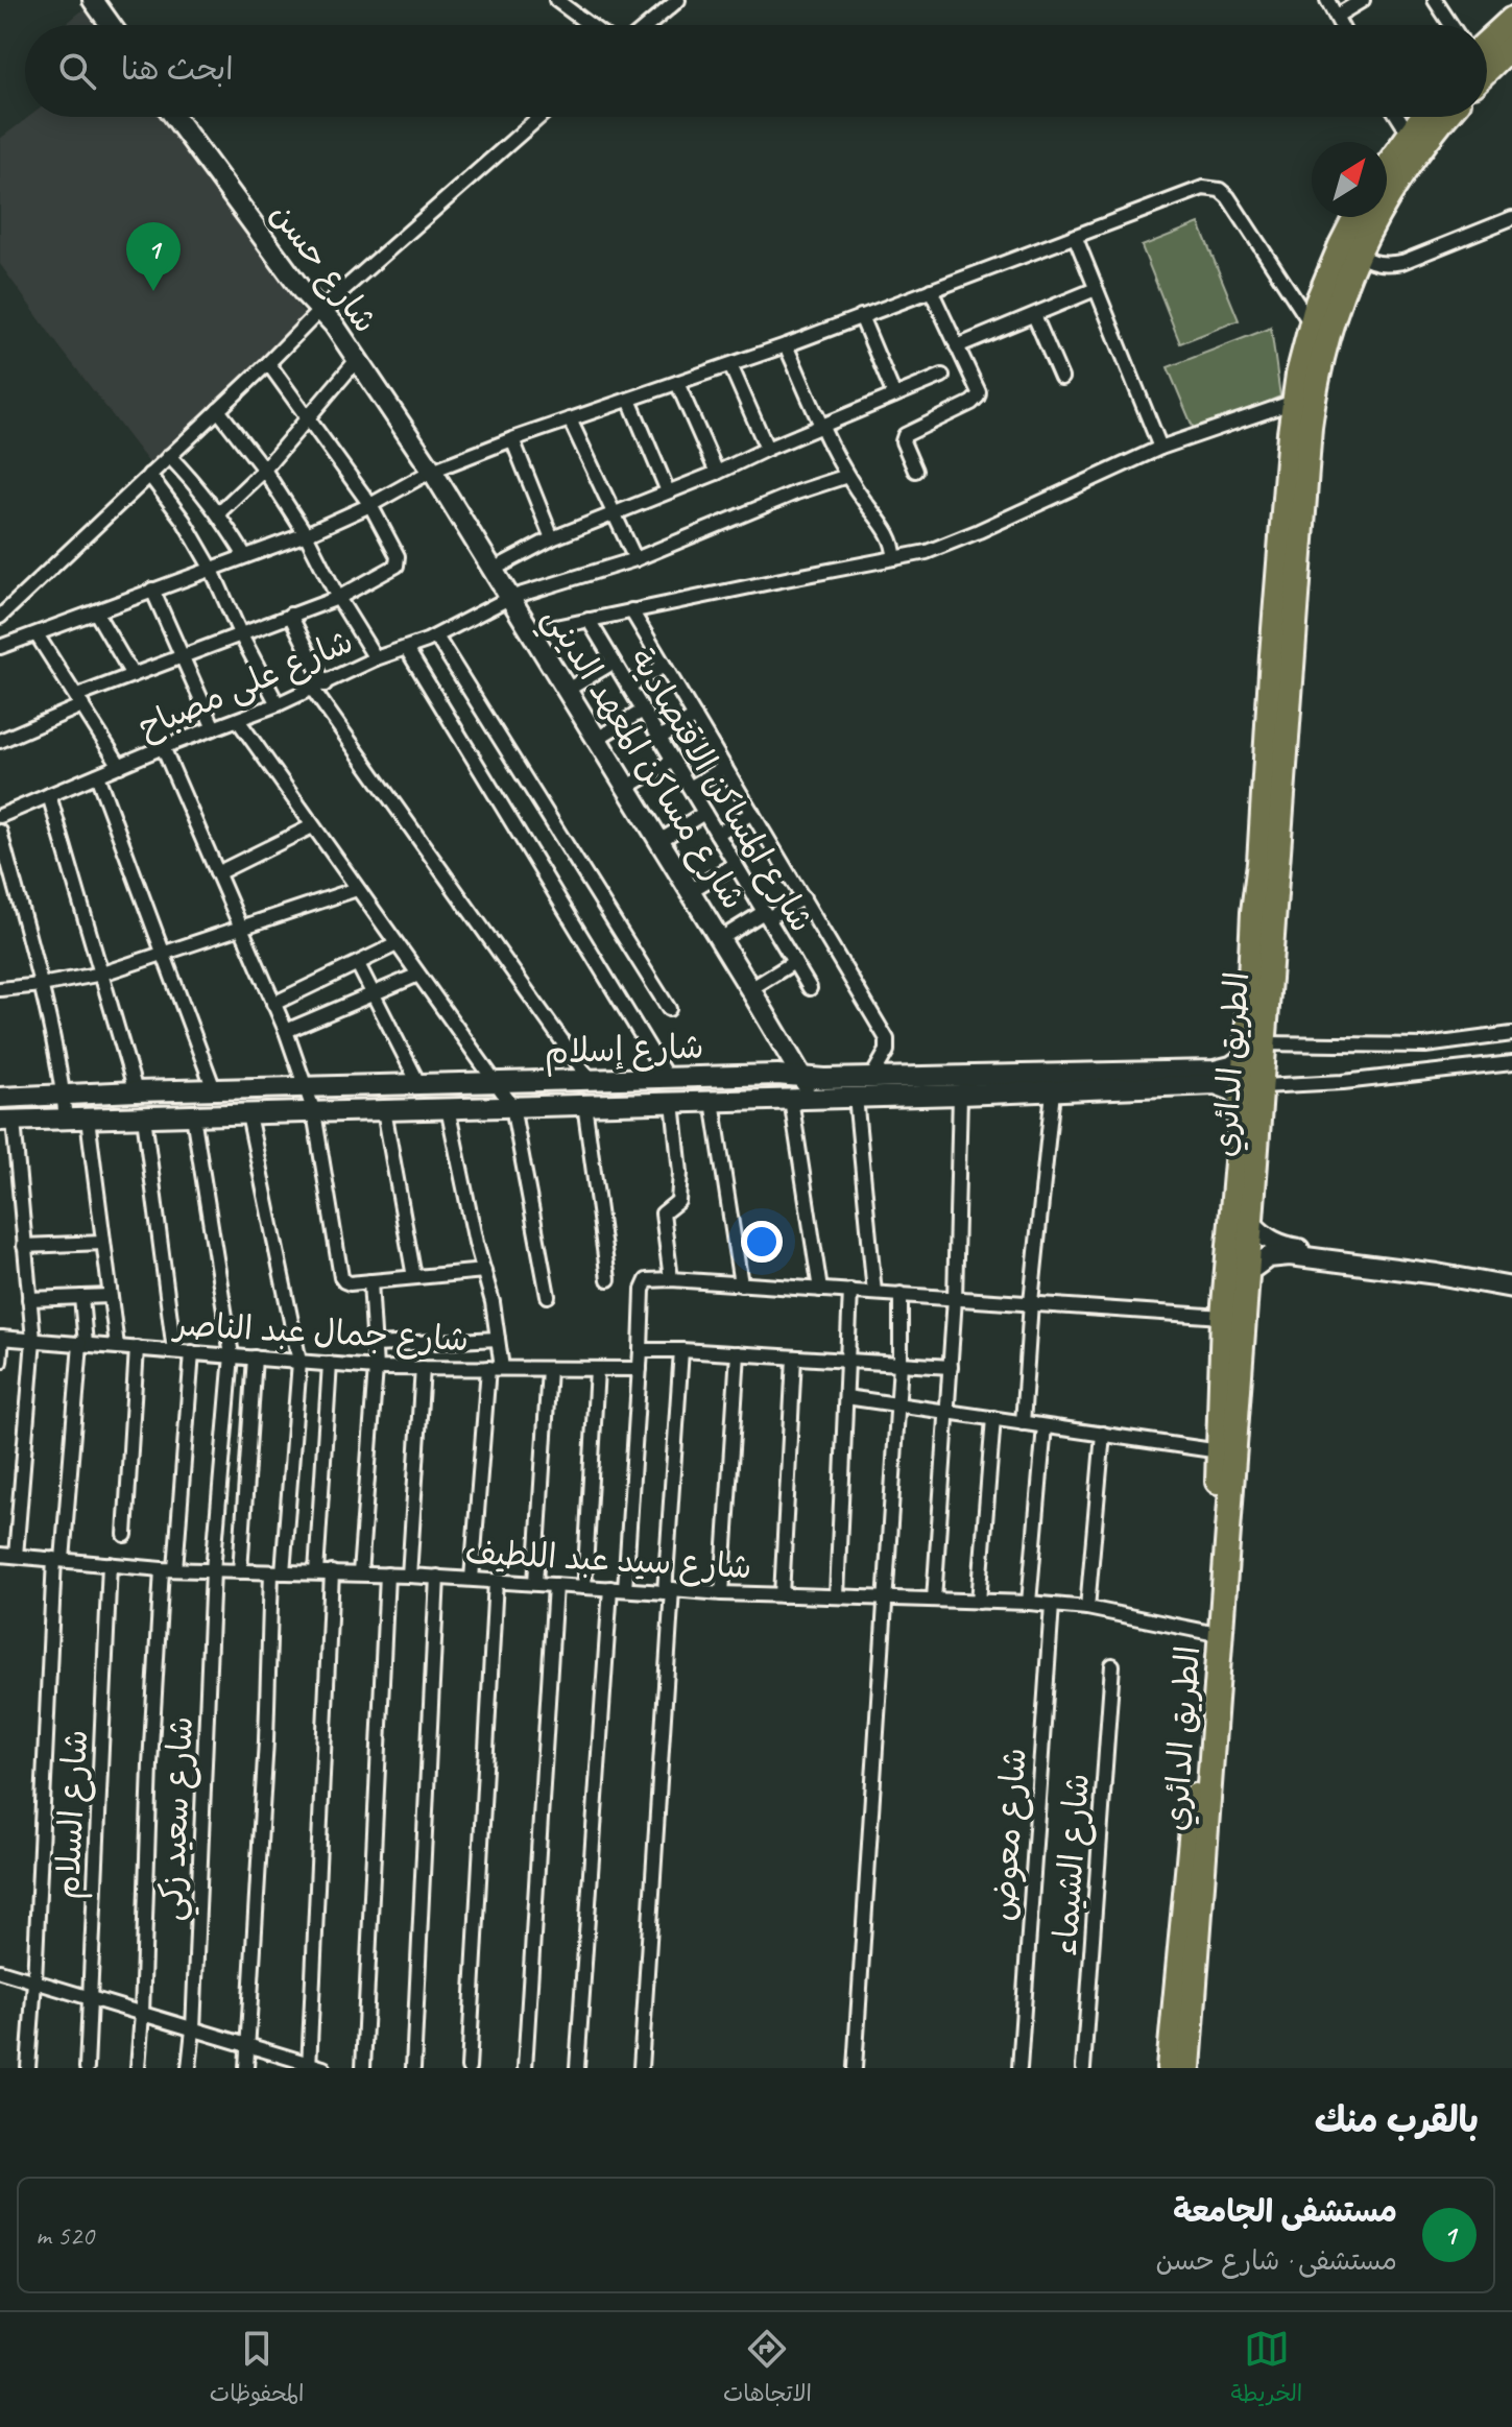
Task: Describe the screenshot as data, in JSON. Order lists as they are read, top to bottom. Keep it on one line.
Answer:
{"streets":{"highway":["الطريق الدائري"],"street":["شارع حسن","شارع على مصباح","شارع مساكن المعهد الديني","شارع المساكن الاقتصادية","شارع إسلام","شارع جمال عبد الناصر","شارع سيد عبد اللطيف","شارع السلام","شارع سعيد زكي","شارع معوض","شارع الشيماء"]},"crossings":[["شارع حسن","شارع مساكن المعهد الديني"],["شارع على مصباح","شارع مساكن المعهد الديني"],["شارع مساكن المعهد الديني","شارع إسلام"],["شارع إسلام","الطريق الدائري"],["شارع إسلام","شارع سعيد زكي"],["الطريق الدائري","شارع سيد عبد اللطيف"],["شارع جمال عبد الناصر","شارع سعيد زكي"],["شارع سيد عبد اللطيف","شارع السلام"],["شارع سيد عبد اللطيف","شارع سعيد زكي"],["شارع سيد عبد اللطيف","شارع معوض"]],"north":"top right","page":{"search":"ابحث هنا","pins":"1","heading":"بالقرب منك","list":[{"mark":"1","name":"مستشفى الجامعة","note":"مستشفى · شارع حسن","value":"520 m"}],"nav":["الخريطة","الاتجاهات","المحفوظات"]}}
